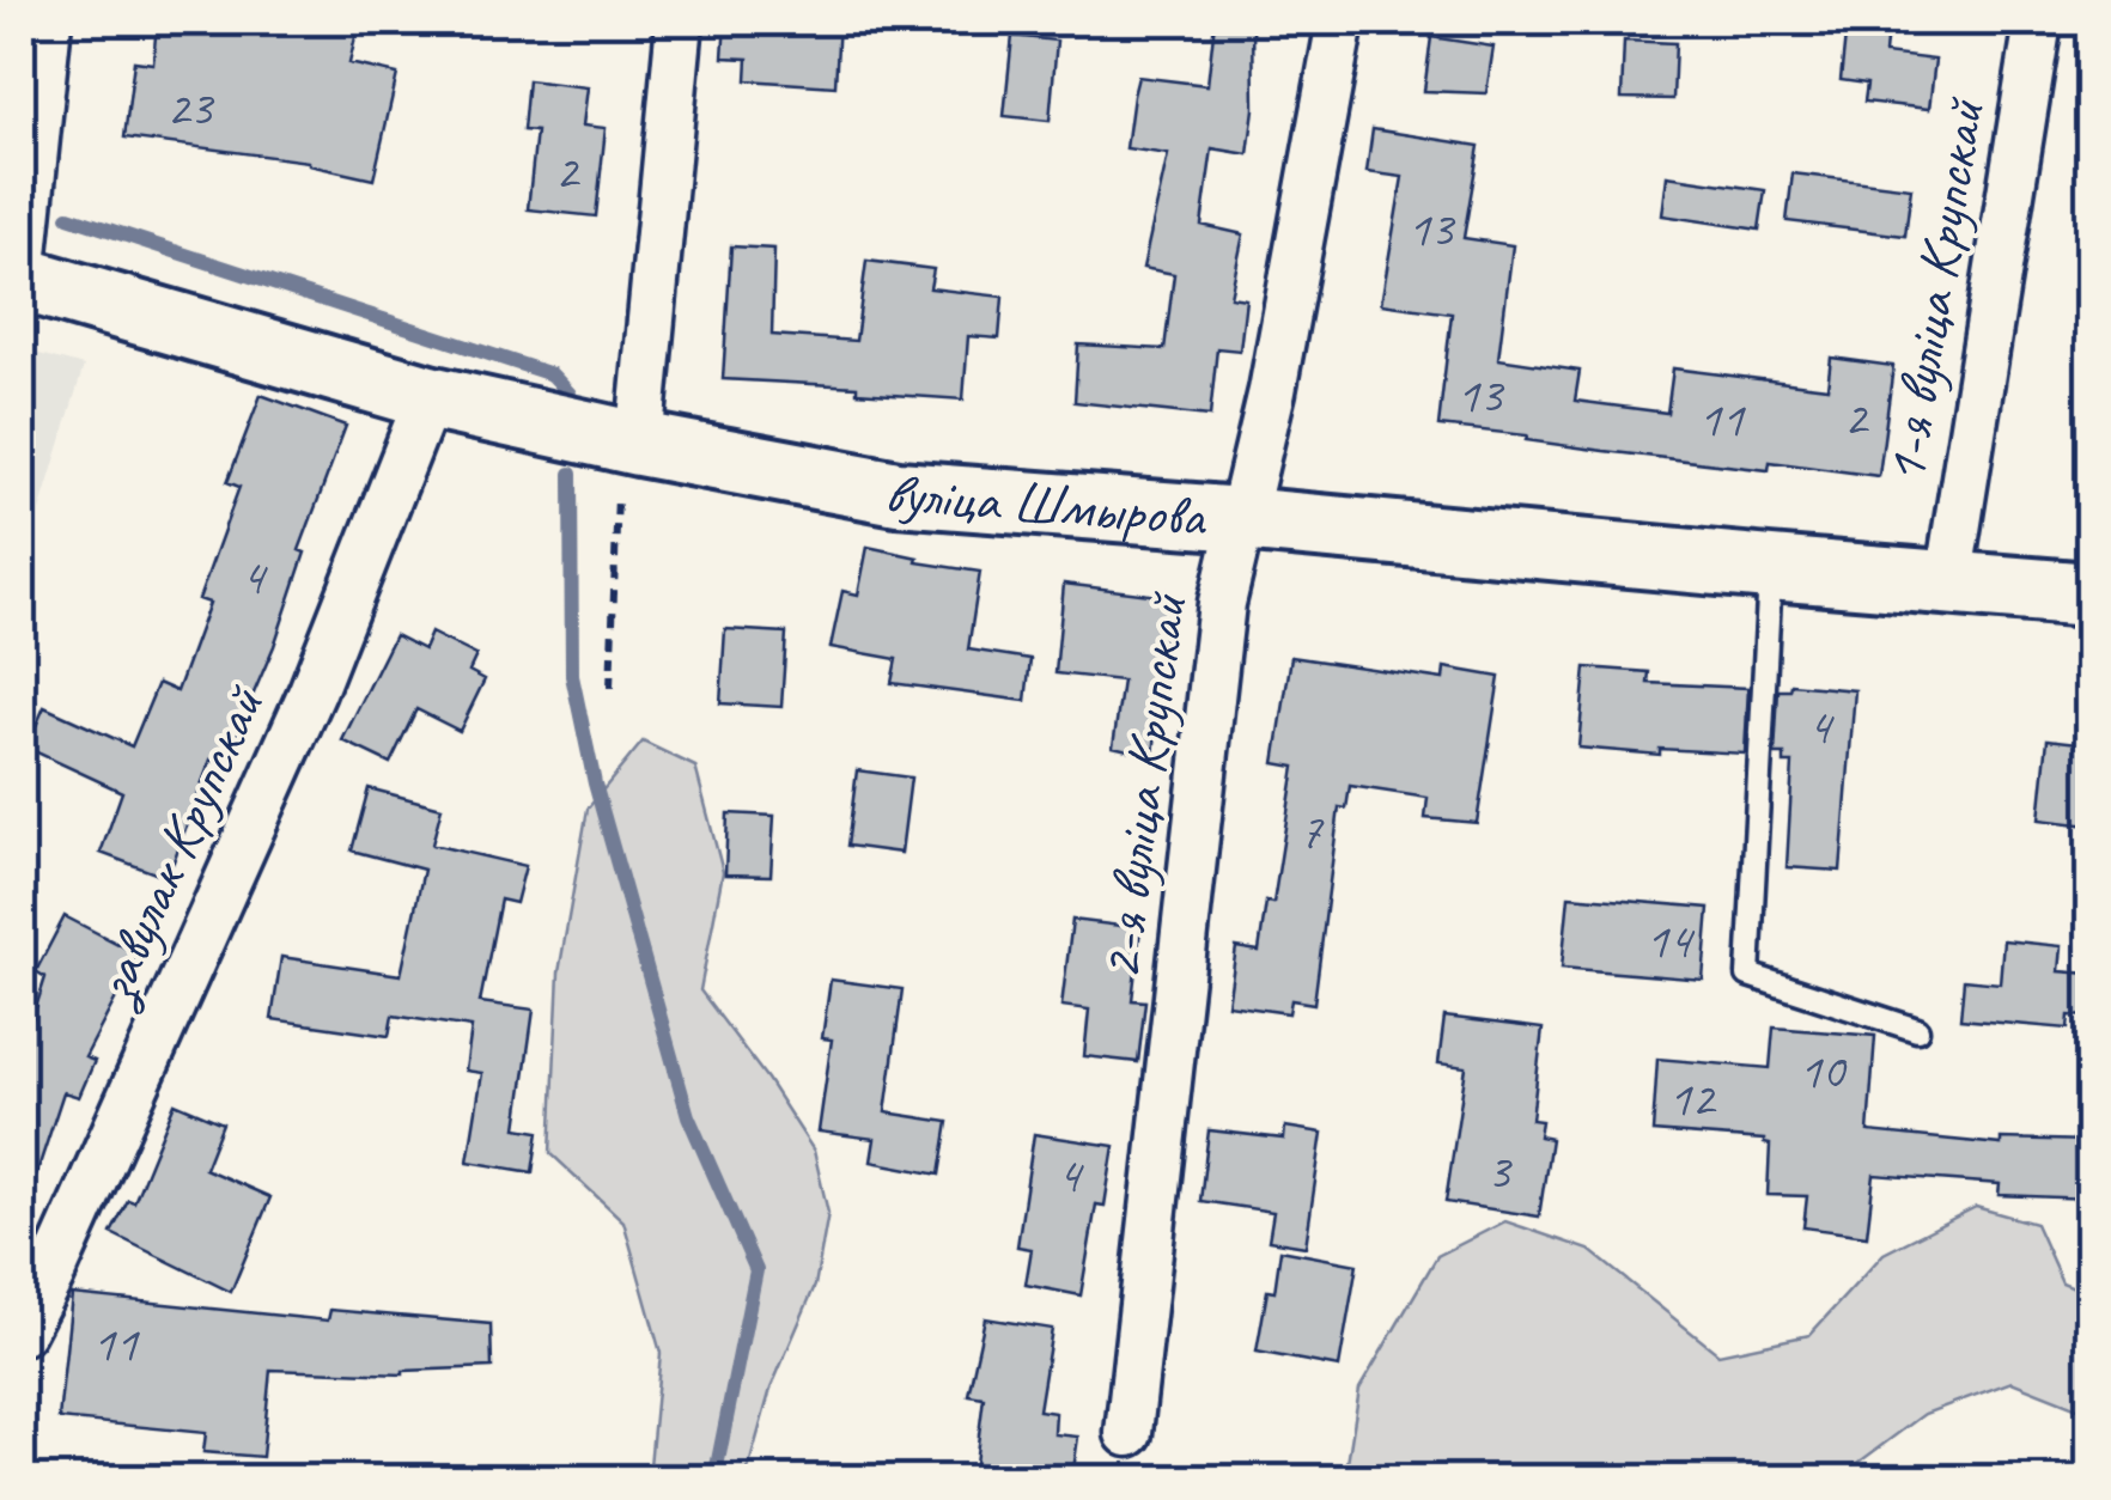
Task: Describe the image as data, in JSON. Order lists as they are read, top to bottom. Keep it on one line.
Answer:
{"streets":{"street":["1-я вуліца Крупскай","вуліца Шмырова","2-я вуліца Крупскай","завулак Крупскай"]},"crossings":[["1-я вуліца Крупскай","вуліца Шмырова"],["вуліца Шмырова","2-я вуліца Крупскай"],["вуліца Шмырова","завулак Крупскай"]],"house_numbers":["23","2","13","13","2","11","4","4","7","14","10","12","3","4","11"]}
